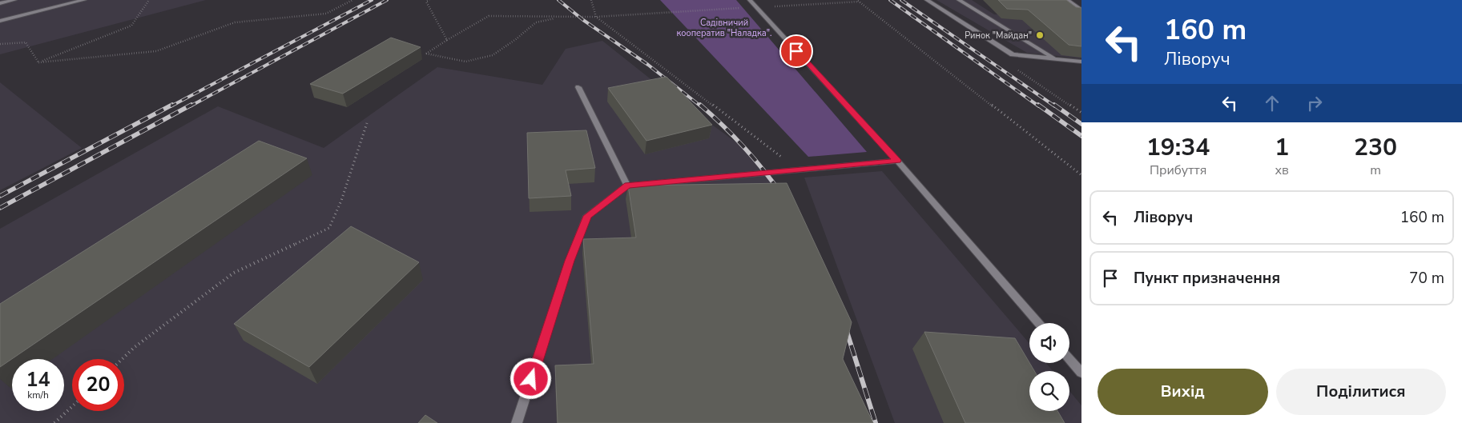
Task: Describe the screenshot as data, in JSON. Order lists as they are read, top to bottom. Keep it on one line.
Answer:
{"parks":["Садівничий кооператив \"Наладка\"."],"places":["Ринок \"Майдан\""],"page":{"turn":["160 m","Ліворуч"],"eta":["19:34","Прибуття","1","хв","230","m"],"list":[{"name":"Ліворуч","value":"160 m"},{"name":"Пункт призначення","value":"70 m"}],"speed":"14 km/h","limit":"20","buttons":["Вихід","Поділитися"]}}
